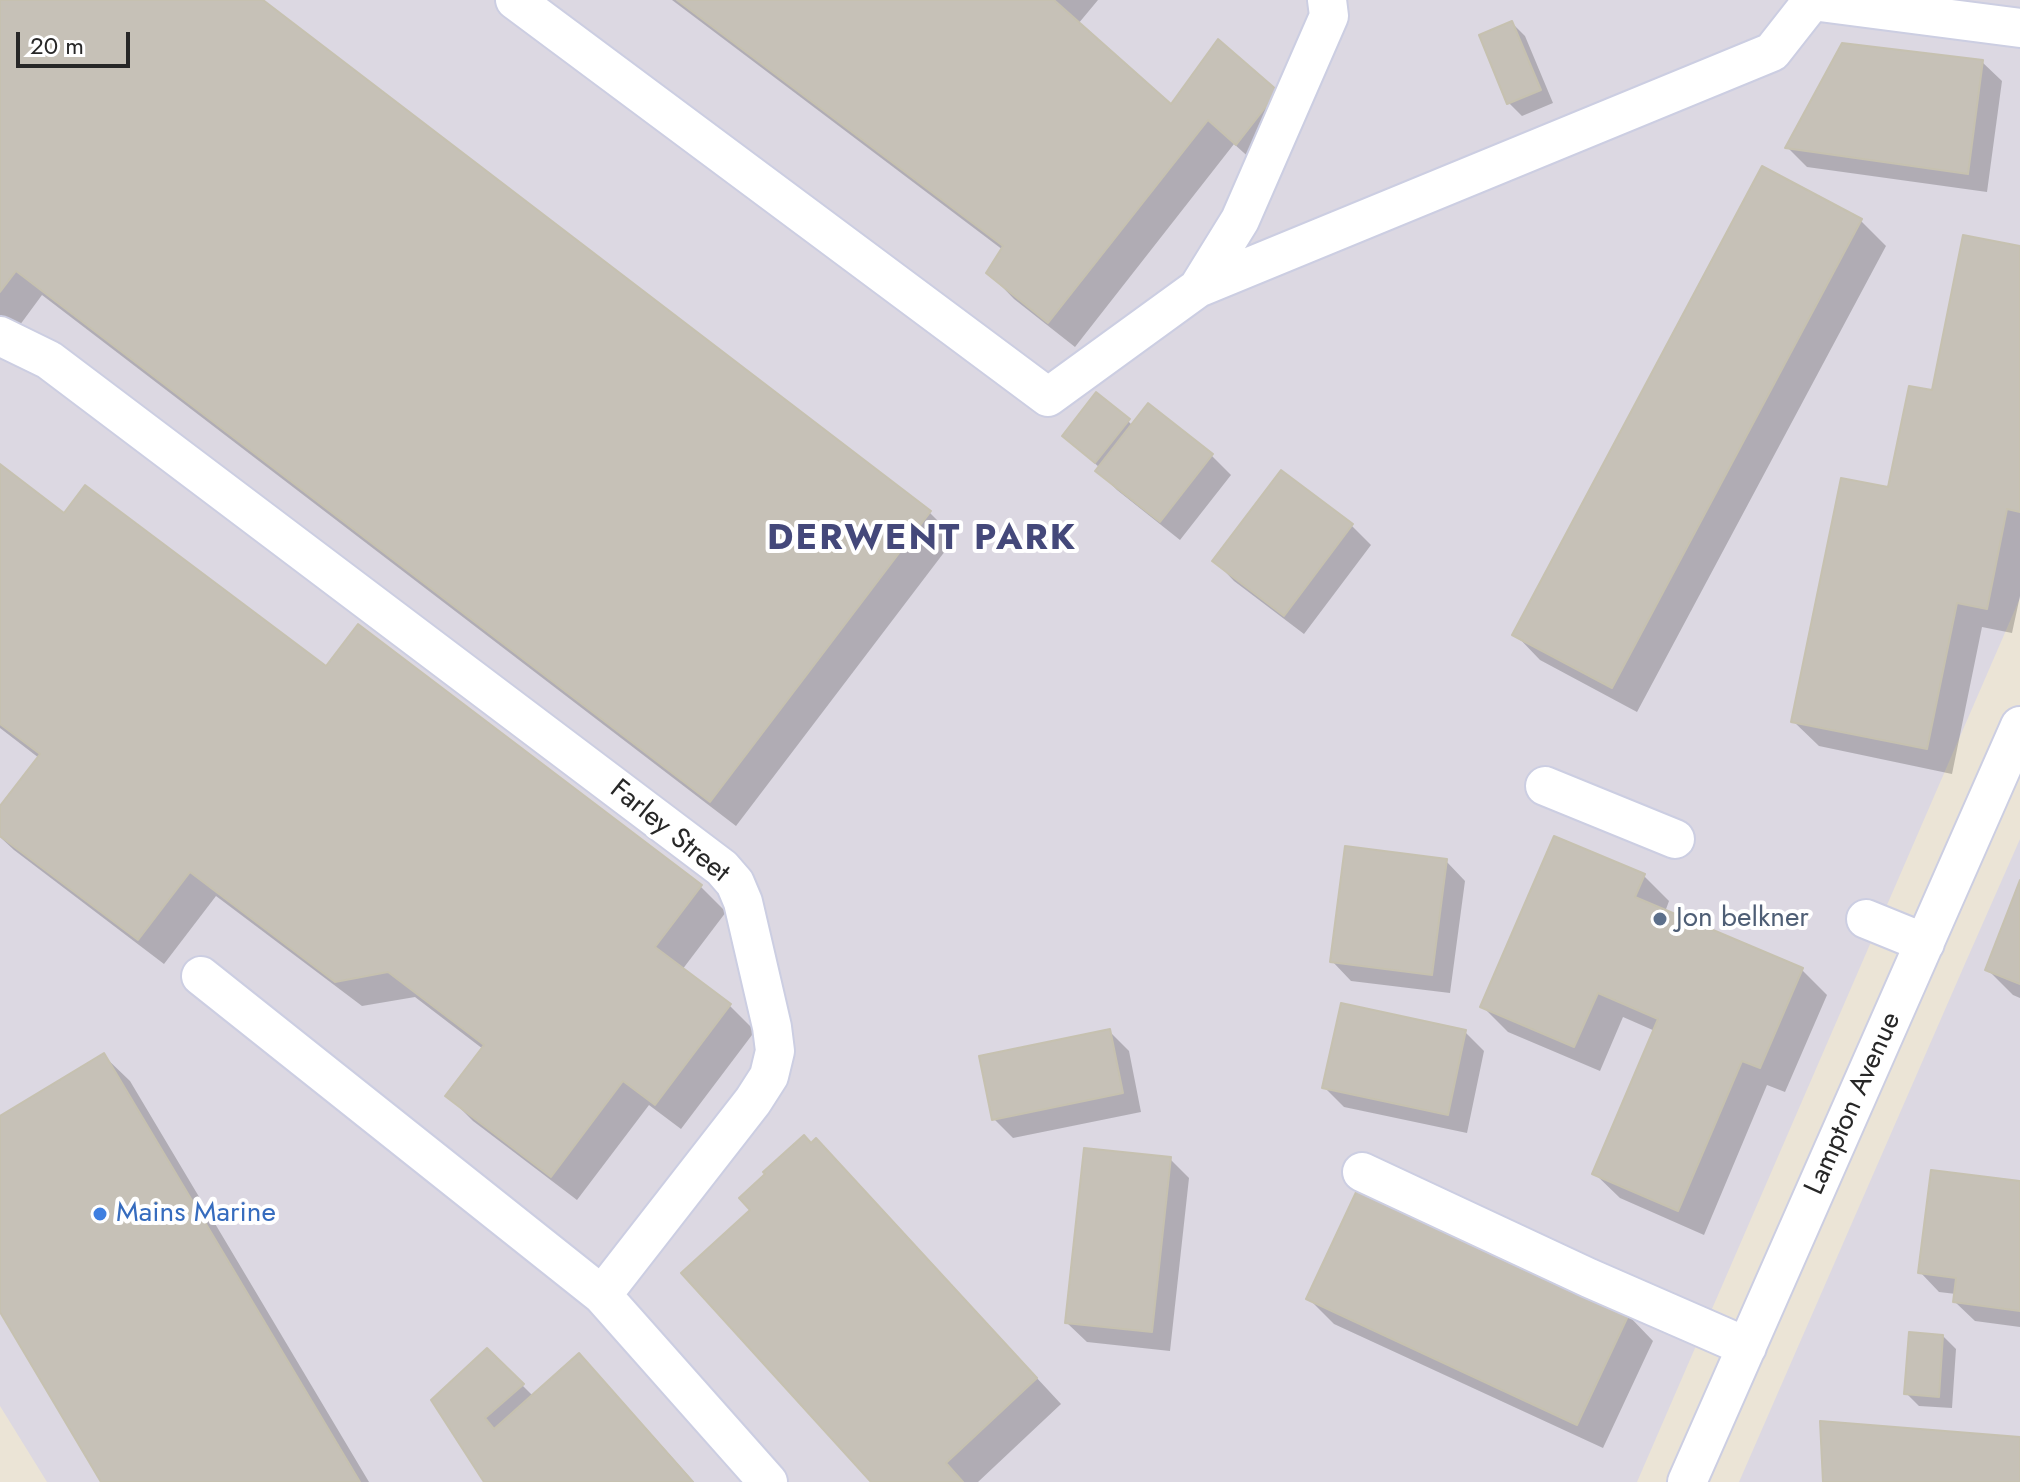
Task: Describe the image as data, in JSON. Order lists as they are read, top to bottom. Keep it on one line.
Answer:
{"streets":{"street":["Farley Street","Lampton Avenue"]},"districts":["DERWENT PARK"],"places":["Jon belkner","Mains Marine"],"scale_bar":"20 m"}
